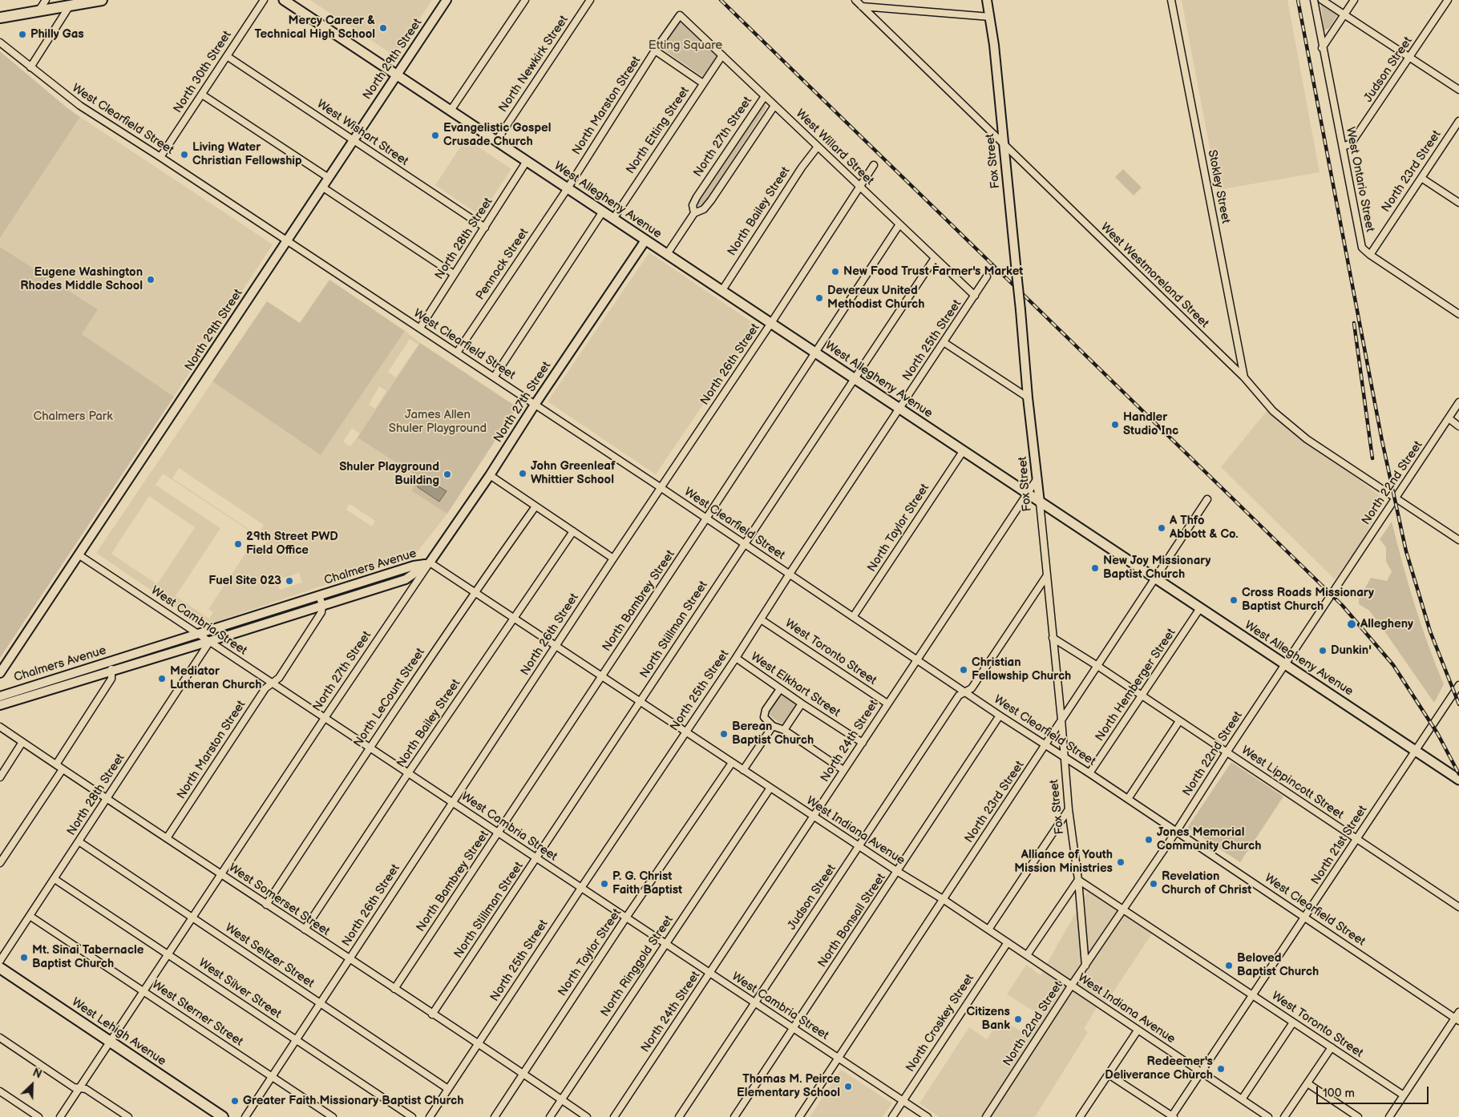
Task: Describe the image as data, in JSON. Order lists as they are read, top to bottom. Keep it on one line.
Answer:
{"streets":{"main road":["West Allegheny Avenue","West Lehigh Avenue"],"street":["North 29th Street","North Newkirk Street","Judson Street","North 30th Street","North Marston Street","West Clearfield Street","North Etting Street","West Wishart Street","North 27th Street","West Willard Street","Fox Street","North 23rd Street","West Ontario Street","Stokley Street","North Bailey Street","North 28th Street","Pennock Street","West Westmoreland Street","North 25th Street","North 26th Street","North 22nd Street","North Taylor Street","Chalmers Avenue","North Bambrey Street","West Cambria Street","North Stillman Street","West Toronto Street","West Elkhart Street","North Hemberger Street","North LeCount Street","North 24th Street","West Lippincott Street","West Indiana Avenue","North 21st Street","West Somerset Street","North Bonsall Street","West Seltzer Street","North Ringgold Street","West Silver Street","West Sterner Street","North Croskey Street"]},"crossings":[["North 29th Street","West Clearfield Street"],["North 29th Street","West Wishart Street"],["North 29th Street","West Allegheny Avenue"],["North 29th Street","West Cambria Street"],["North Newkirk Street","West Allegheny Avenue"],["Judson Street","West Clearfield Street"],["Judson Street","Fox Street"],["Judson Street","West Ontario Street"],["Judson Street","West Cambria Street"],["Judson Street","West Indiana Avenue"],["North 30th Street","West Clearfield Street"],["North 30th Street","West Wishart Street"],["North Marston Street","West Willard Street"],["North Marston Street","West Allegheny Avenue"],["North Marston Street","Pennock Street"],["North Marston Street","Chalmers Avenue"],["North Marston Street","West Cambria Street"],["North Marston Street","West Somerset Street"],["West Clearfield Street","North 27th Street"],["West Clearfield Street","Fox Street"],["West Clearfield Street","North 23rd Street"],["West Clearfield Street","North 28th Street"],["West Clearfield Street","Pennock Street"],["West Clearfield Street","North 25th Street"],["West Clearfield Street","North 26th Street"],["West Clearfield Street","North 22nd Street"],["West Clearfield Street","North Taylor Street"],["West Clearfield Street","North Bambrey Street"],["West Clearfield Street","North Stillman Street"],["West Clearfield Street","North Hemberger Street"],["West Clearfield Street","North 24th Street"],["West Clearfield Street","North 21st Street"],["West Clearfield Street","North Bonsall Street"],["North Etting Street","West Willard Street"],["North Etting Street","West Allegheny Avenue"],["West Wishart Street","North 28th Street"],["North 27th Street","West Willard Street"],["North 27th Street","West Allegheny Avenue"],["North 27th Street","Chalmers Avenue"],["North 27th Street","West Cambria Street"],["North 27th Street","West Indiana Avenue"],["North 27th Street","West Somerset Street"],["North 27th Street","West Seltzer Street"],["North 27th Street","West Silver Street"],["North 27th Street","West Sterner Street"],["North 27th Street","West Lehigh Avenue"],["West Willard Street","North Bailey Street"],["West Willard Street","North 25th Street"],["West Willard Street","North 26th Street"],["West Willard Street","North Bambrey Street"],["West Willard Street","North Stillman Street"],["Fox Street","North 23rd Street"],["Fox Street","West Allegheny Avenue"],["Fox Street","West Westmoreland Street"],["Fox Street","North 22nd Street"],["Fox Street","West Toronto Street"],["Fox Street","North 24th Street"],["Fox Street","West Lippincott Street"],["North 23rd Street","West Ontario Street"],["North 23rd Street","West Allegheny Avenue"],["North 23rd Street","West Cambria Street"],["North 23rd Street","West Lippincott Street"],["North 23rd Street","West Indiana Avenue"],["Stokley Street","West Westmoreland Street"],["West Allegheny Avenue","North Bailey Street"],["West Allegheny Avenue","North 28th Street"],["West Allegheny Avenue","Pennock Street"],["West Allegheny Avenue","North 25th Street"],["West Allegheny Avenue","North 26th Street"],["West Allegheny Avenue","North 22nd Street"],["West Allegheny Avenue","North Taylor Street"],["West Allegheny Avenue","North Bambrey Street"],["West Allegheny Avenue","North Stillman Street"],["West Allegheny Avenue","North Hemberger Street"],["West Allegheny Avenue","North 24th Street"],["West Allegheny Avenue","North 21st Street"],["North Bailey Street","West Cambria Street"],["North Bailey Street","West Indiana Avenue"],["North Bailey Street","West Somerset Street"],["North 28th Street","Chalmers Avenue"],["North 28th Street","West Cambria Street"],["North 28th Street","West Somerset Street"],["North 28th Street","West Seltzer Street"],["North 28th Street","West Silver Street"],["North 28th Street","West Sterner Street"],["West Westmoreland Street","North 22nd Street"],["North 25th Street","West Cambria Street"],["North 25th Street","West Toronto Street"],["North 25th Street","West Elkhart Street"],["North 25th Street","West Indiana Avenue"],["North 25th Street","West Somerset Street"],["North 25th Street","West Seltzer Street"],["North 26th Street","West Cambria Street"],["North 26th Street","West Indiana Avenue"],["North 26th Street","West Somerset Street"],["North 26th Street","West Seltzer Street"],["North 26th Street","West Silver Street"],["North 26th Street","West Sterner Street"],["North 22nd Street","West Toronto Street"],["North 22nd Street","West Lippincott Street"],["North 22nd Street","West Indiana Avenue"],["North Taylor Street","West Cambria Street"],["North Taylor Street","West Indiana Avenue"],["North Taylor Street","West Somerset Street"],["Chalmers Avenue","West Cambria Street"],["Chalmers Avenue","West Indiana Avenue"],["North Bambrey Street","West Cambria Street"],["North Bambrey Street","West Indiana Avenue"],["North Bambrey Street","West Somerset Street"],["West Cambria Street","North Stillman Street"],["West Cambria Street","North LeCount Street"],["West Cambria Street","North 24th Street"],["West Cambria Street","North Bonsall Street"],["West Cambria Street","North Ringgold Street"],["West Cambria Street","North Croskey Street"],["North Stillman Street","West Indiana Avenue"],["North Stillman Street","West Somerset Street"],["West Toronto Street","North 24th Street"],["West Toronto Street","North 21st Street"],["West Elkhart Street","North 24th Street"],["North Hemberger Street","West Lippincott Street"],["North LeCount Street","West Indiana Avenue"],["North LeCount Street","West Somerset Street"],["North 24th Street","West Indiana Avenue"],["West Lippincott Street","North 21st Street"],["West Indiana Avenue","North 21st Street"],["West Indiana Avenue","North Bonsall Street"],["West Indiana Avenue","North Ringgold Street"],["West Indiana Avenue","North Croskey Street"],["West Somerset Street","North Ringgold Street"]],"parks":["Etting Square","James Allen Shuler Playground","Chalmers Park"],"places":["Mercy Career & Technical High School","Philly Gas","Evangelistic Gospel Crusade Church","Living Water Christian Fellowship","New Food Trust Farmer's Market","Eugene Washington Rhodes Middle School","Devereux United Methodist Church","Handler Studio Inc","John Greenleaf Whittier School","Shuler Playground Building","A Thfo Abbott & Co.","29th Street PWD Field Office","New Joy Missionary Baptist Church","Fuel Site 023","Cross Roads Missionary Baptist Church","Allegheny","Dunkin'","Christian Fellowship Church","Mediator Lutheran Church","Berean Baptist Church","Jones Memorial Community Church","Alliance of Youth Mission Ministries","P. G. Christ Faith Baptist","Revelation Church of Christ","Mt. Sinai Tabernacle Baptist Church","Beloved Baptist Church","Citizens Bank","Redeemer's Deliverance Church","Thomas M. Peirce Elementary School","Greater Faith Missionary Baptist Church"],"scale_bar":"100 m","north":"top right"}
